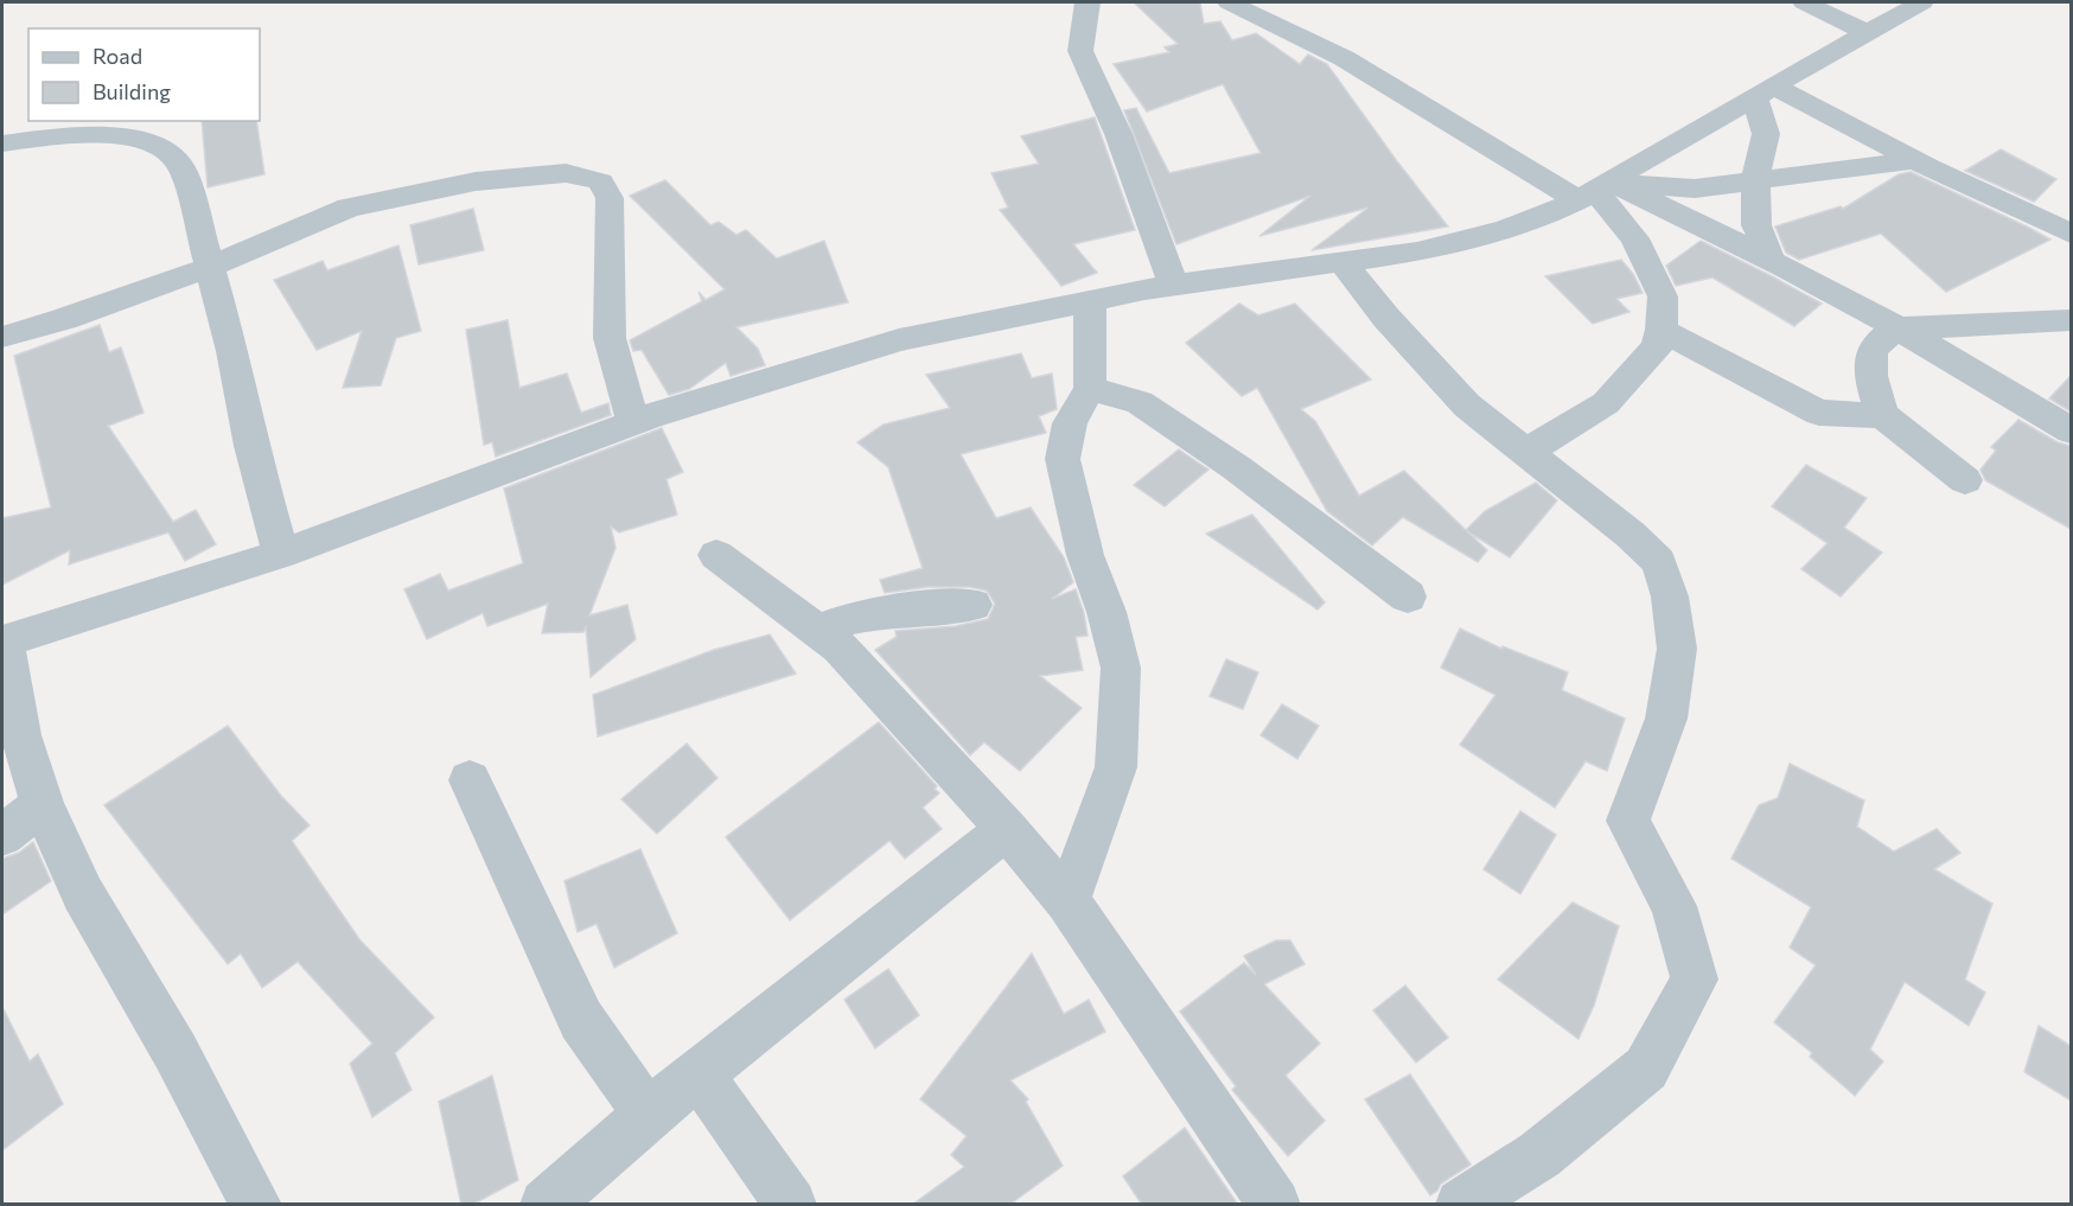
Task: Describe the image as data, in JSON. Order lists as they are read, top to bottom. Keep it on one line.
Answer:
{"legend":["Road","Building"]}
